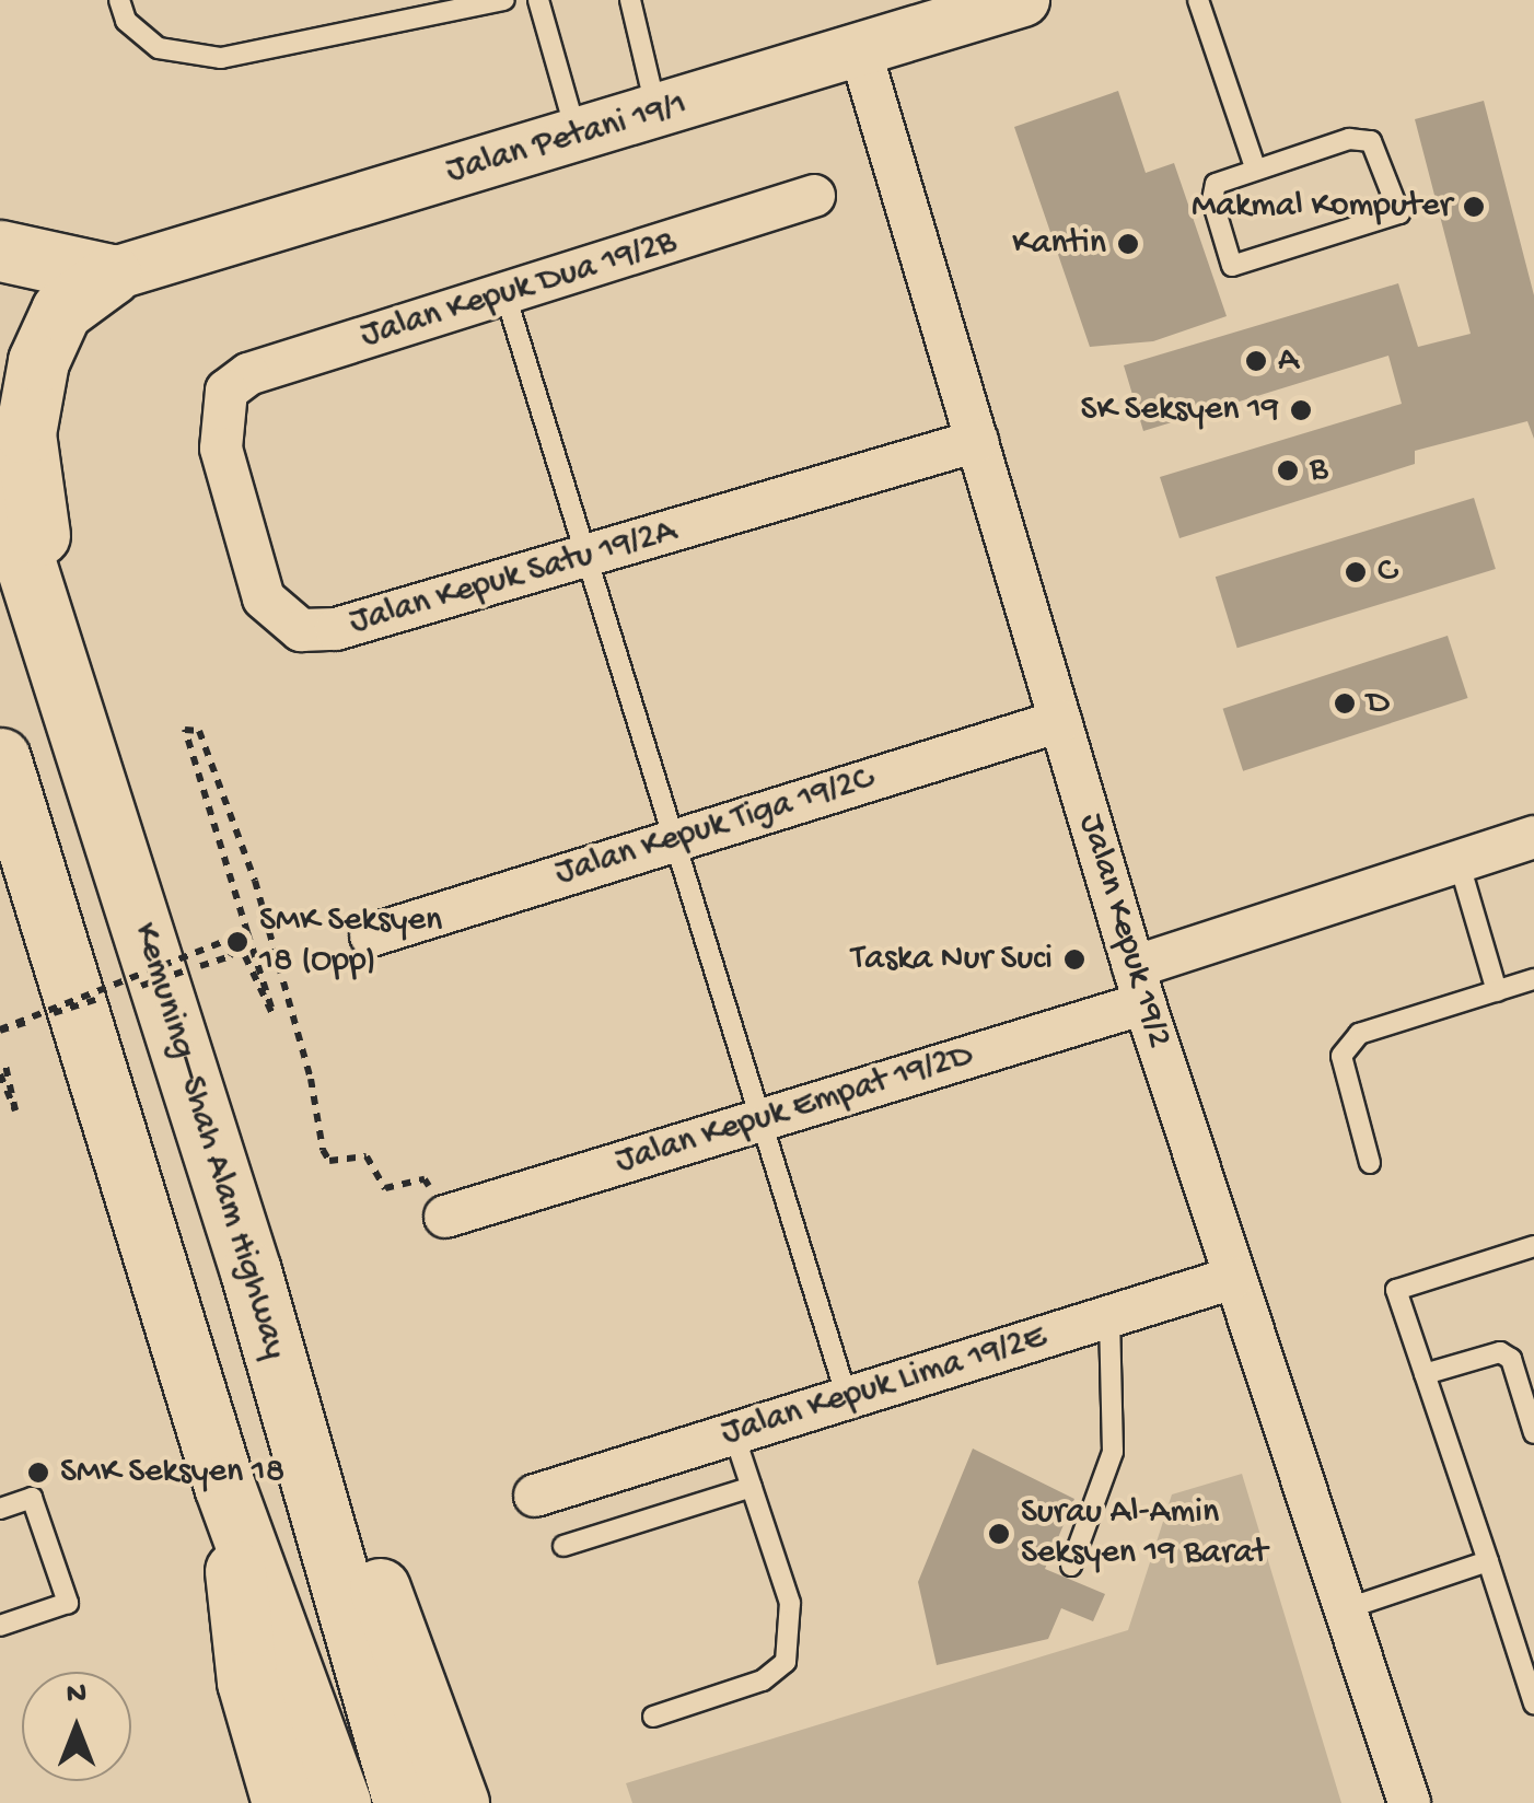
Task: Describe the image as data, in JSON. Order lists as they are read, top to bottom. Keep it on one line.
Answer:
{"streets":{"highway":["Kemuning–Shah Alam Highway"],"street":["Jalan Petani 19/1","Jalan Kepuk Dua 19/2B","Jalan Kepuk Satu 19/2A","Jalan Kepuk Tiga 19/2C","Jalan Kepuk 19/2","Jalan Kepuk Empat 19/2D","Jalan Kepuk Lima 19/2E"]},"crossings":[["Jalan Petani 19/1","Jalan Kepuk 19/2"],["Jalan Kepuk Dua 19/2B","Jalan Kepuk Satu 19/2A"],["Jalan Kepuk Satu 19/2A","Jalan Kepuk 19/2"],["Jalan Kepuk Tiga 19/2C","Jalan Kepuk 19/2"],["Jalan Kepuk 19/2","Jalan Kepuk Empat 19/2D"],["Jalan Kepuk 19/2","Jalan Kepuk Lima 19/2E"]],"places":["Makmal Komputer","Kantin","A","SK Seksyen 19","B","C","D","SMK Seksyen 18 (Opp)","Taska Nur Suci","SMK Seksyen 18","Surau Al-Amin Seksyen 19 Barat"],"north":"top"}
